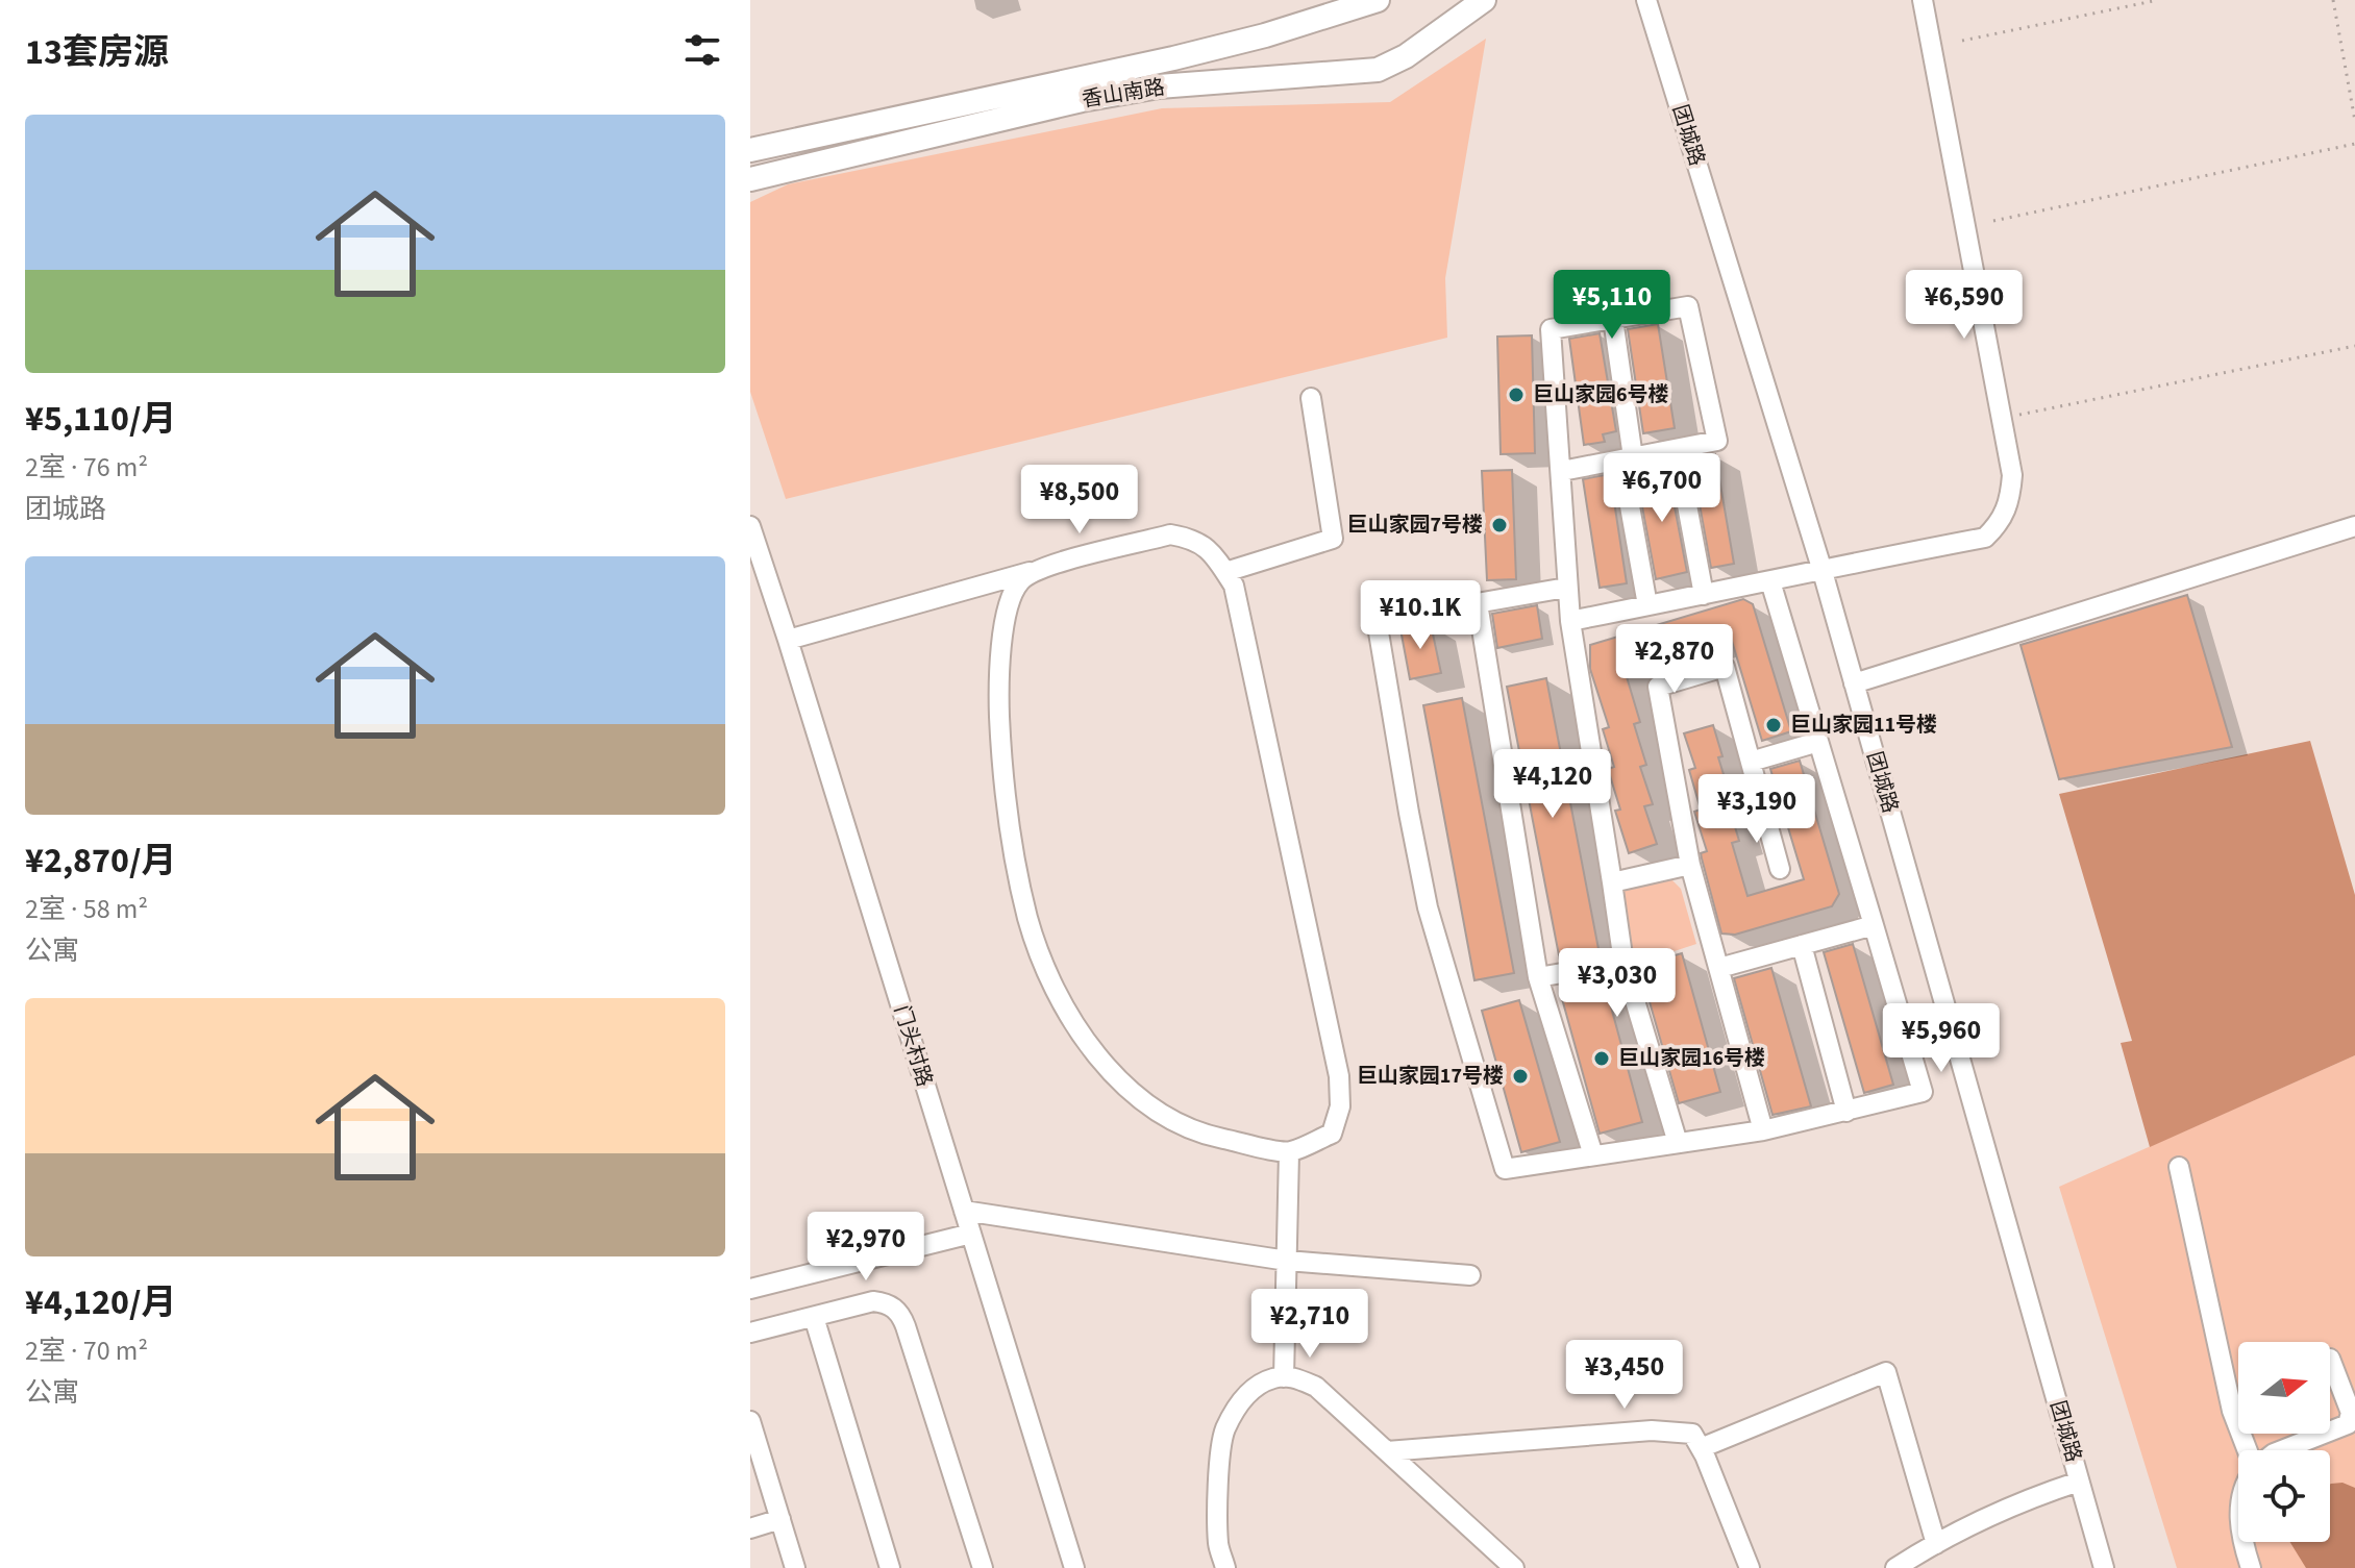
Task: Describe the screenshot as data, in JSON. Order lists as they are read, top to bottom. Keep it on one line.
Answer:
{"streets":{"main road":["香山南路"],"street":["团城路","门头村路"]},"places":["巨山家园6号楼","巨山家园7号楼","巨山家园11号楼","巨山家园16号楼","巨山家园17号楼"],"north":"right","page":{"heading":"13套房源","list":[{"name":"¥5,110/月","note":"2室 · 76 m² · 团城路"},{"name":"¥2,870/月","note":"2室 · 58 m² · 公寓"},{"name":"¥4,120/月","note":"2室 · 70 m² · 公寓"}],"price":["¥5,110","¥6,590","¥6,700","¥8,500","¥10.1K","¥2,870","¥4,120","¥3,190","¥3,030","¥5,960","¥2,970","¥2,710","¥3,450"]}}
